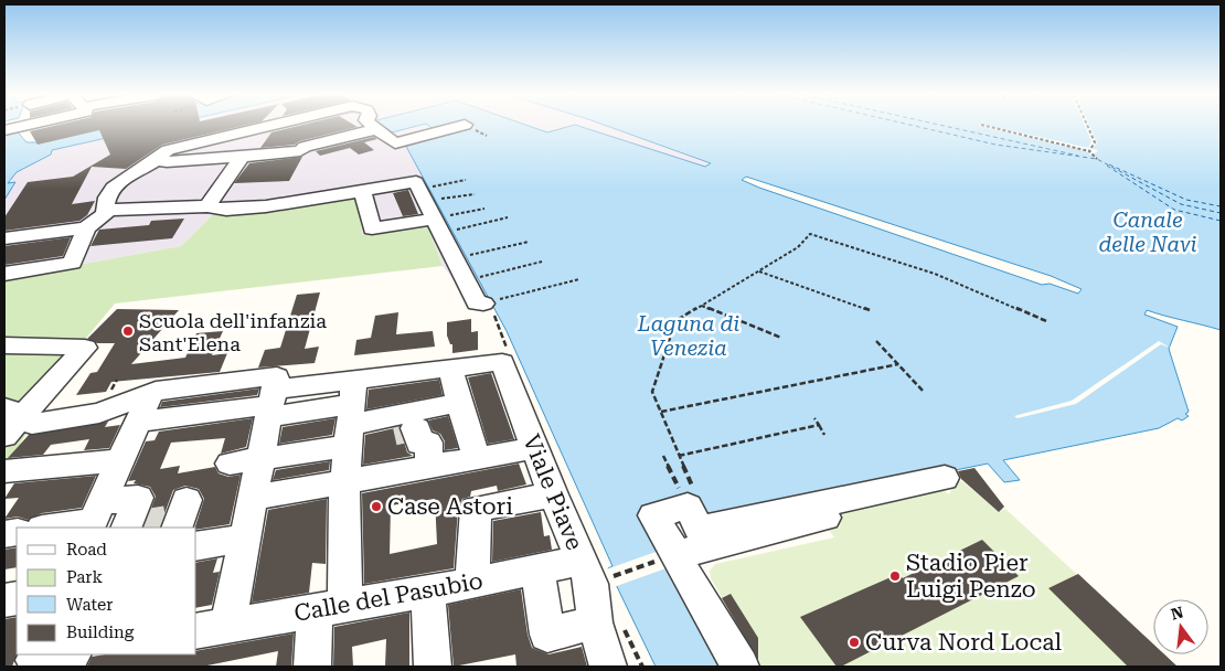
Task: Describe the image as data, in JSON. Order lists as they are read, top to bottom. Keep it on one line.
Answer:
{"streets":{"street":["Viale Piave","Calle del Pasubio"]},"crossings":[["Viale Piave","Calle del Pasubio"]],"water":["Canale delle Navi","Laguna di Venezia"],"places":["Scuola dell'infanzia Sant'Elena","Case Astori","Stadio Pier Luigi Penzo","Curva Nord Local"],"legend":["Road","Park","Water","Building"],"north":"top"}
